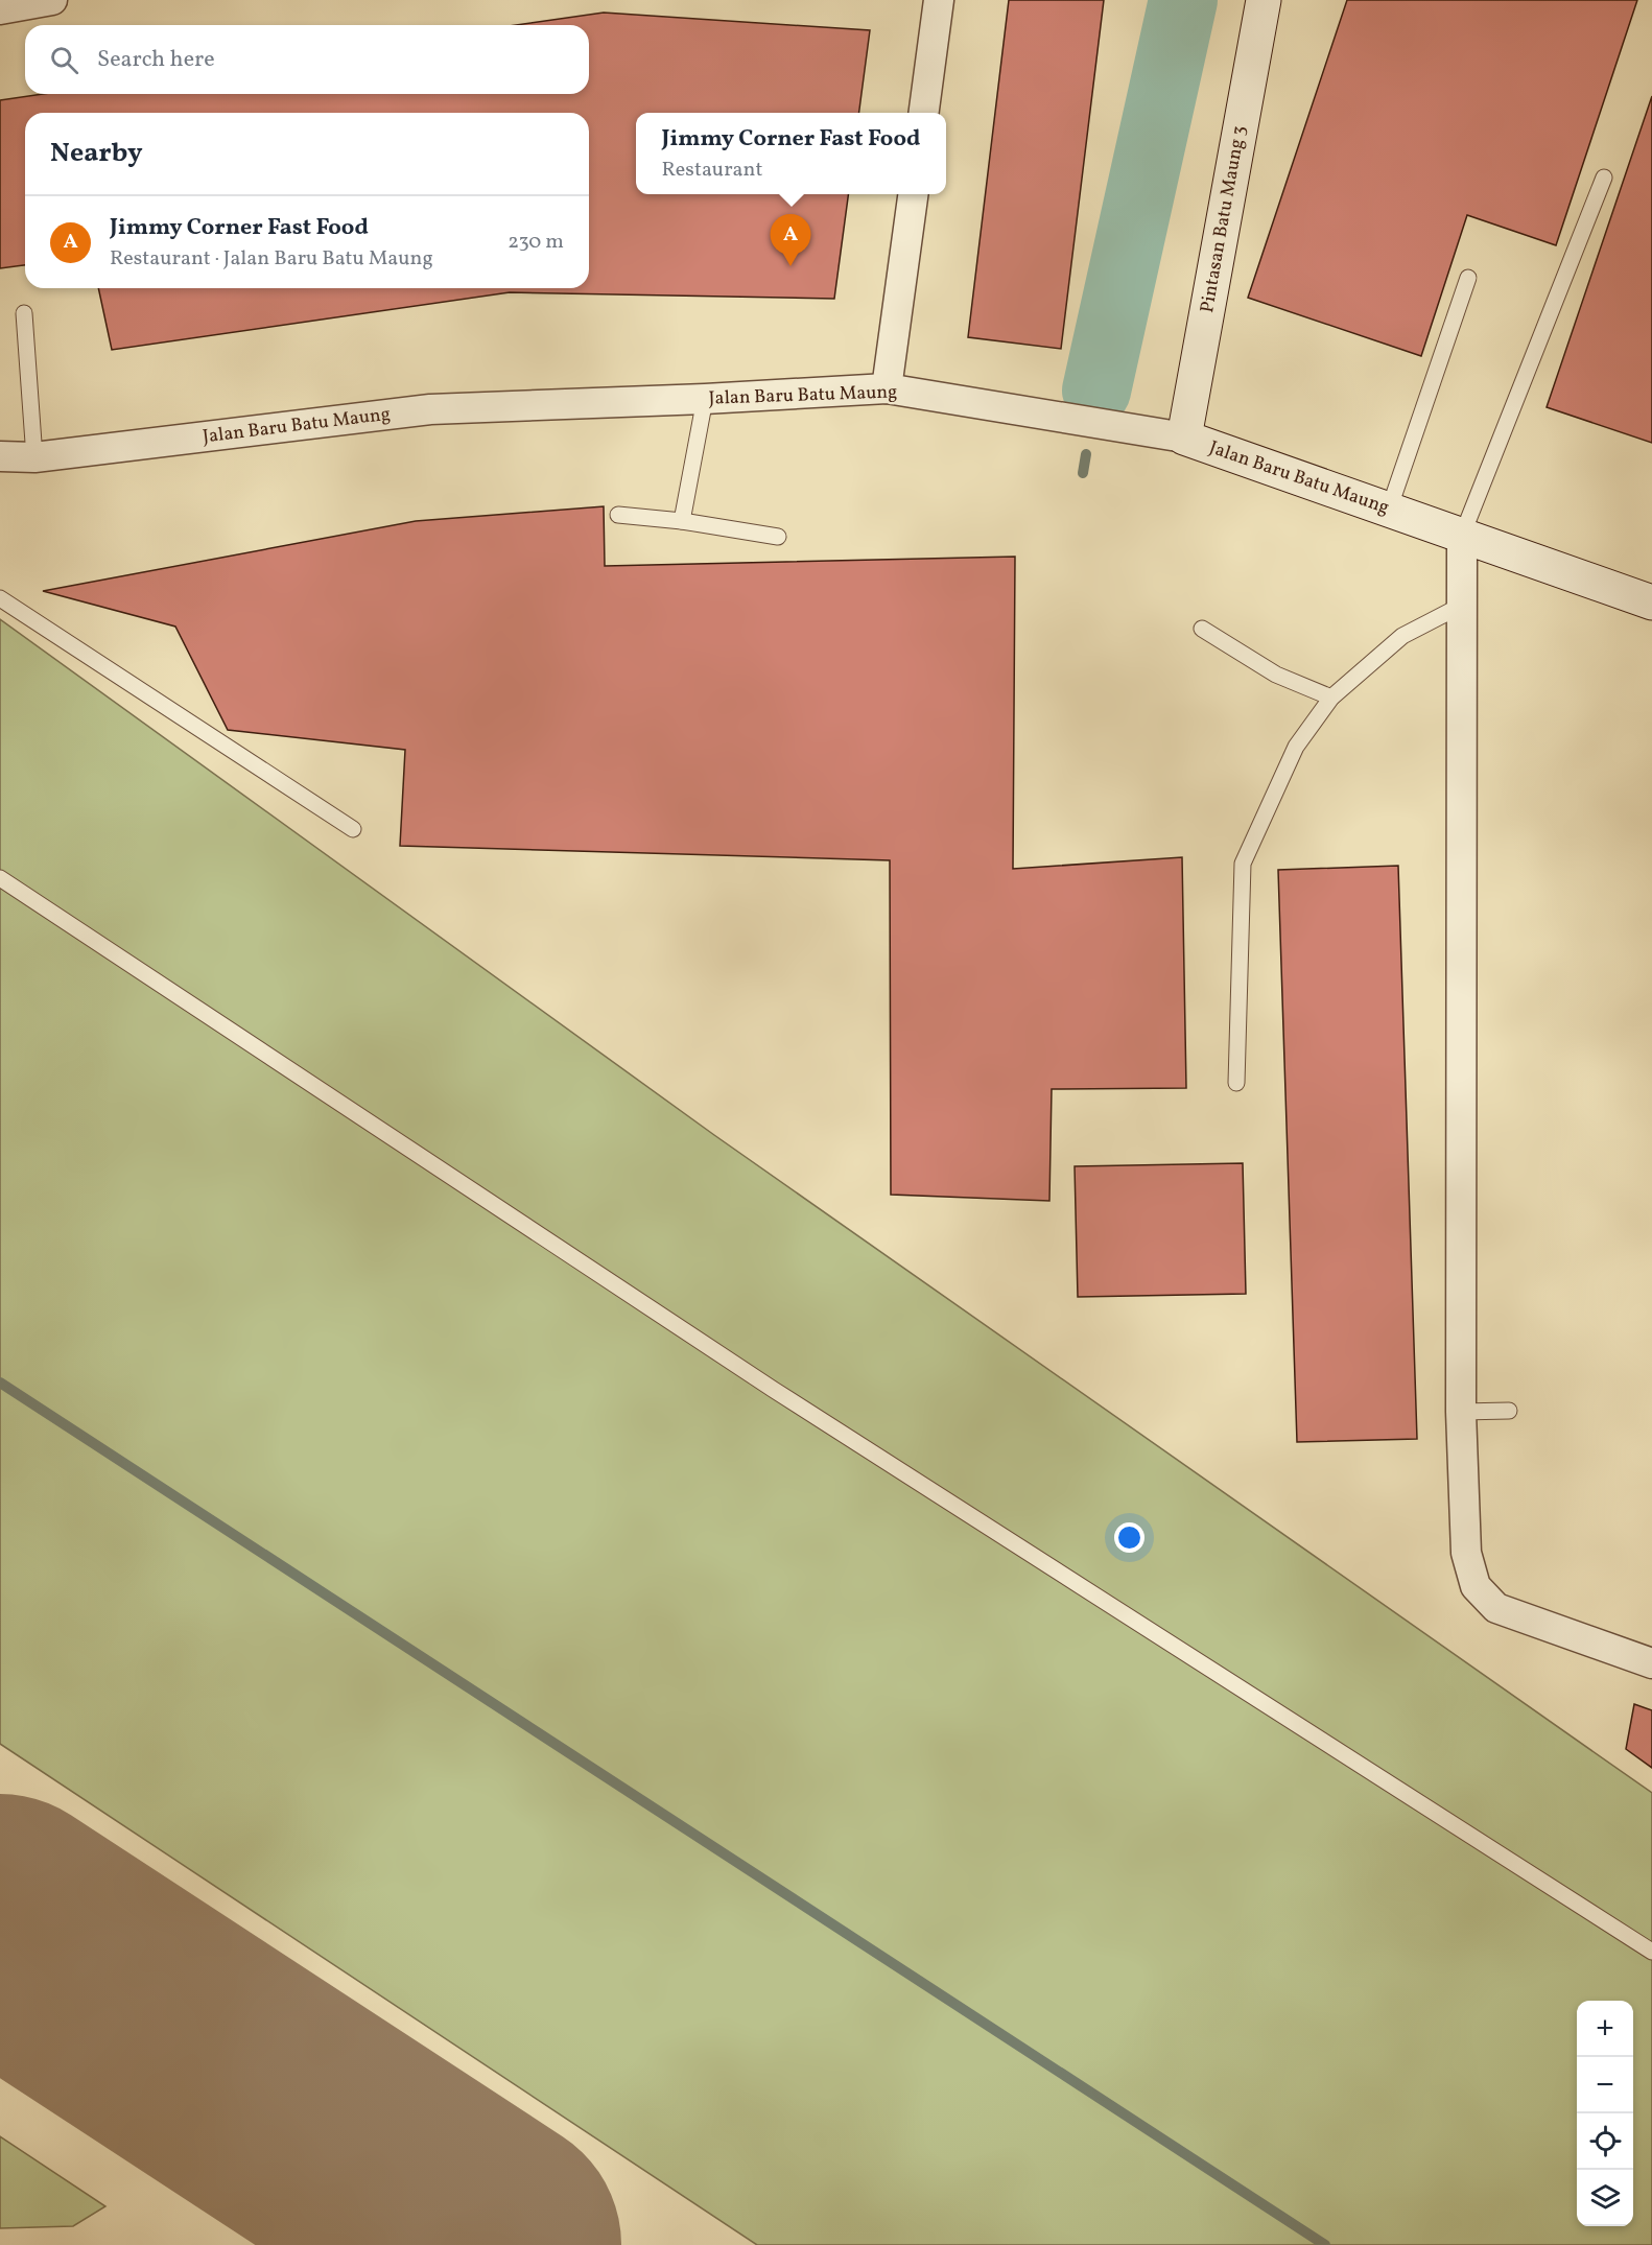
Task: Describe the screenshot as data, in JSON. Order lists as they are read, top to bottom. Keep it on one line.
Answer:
{"streets":{"street":["Pintasan Batu Maung 3","Jalan Baru Batu Maung"]},"crossings":[["Pintasan Batu Maung 3","Jalan Baru Batu Maung"]],"page":{"search":"Search here","popup":["Jimmy Corner Fast Food","Restaurant"],"heading":"Nearby","list":[{"mark":"A","name":"Jimmy Corner Fast Food","note":"Restaurant · Jalan Baru Batu Maung","value":"230 m"}],"pins":"A","map_buttons":["+","−"]}}
